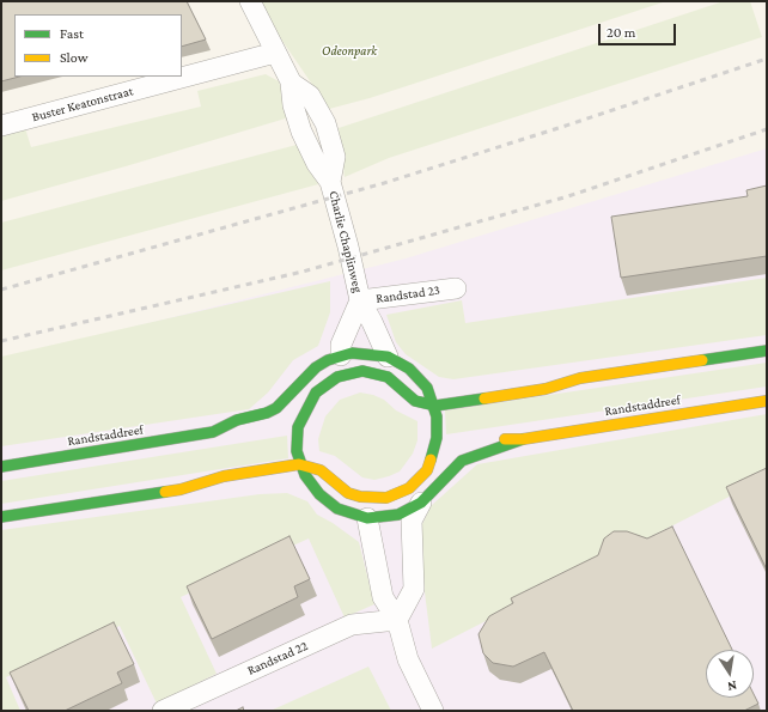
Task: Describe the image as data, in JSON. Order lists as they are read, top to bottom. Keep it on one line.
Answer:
{"streets":{"main road":["Randstaddreef"],"street":["Buster Keatonstraat","Charlie Chaplinweg","Randstad 23","Randstad 22"]},"crossings":[["Buster Keatonstraat","Charlie Chaplinweg"],["Charlie Chaplinweg","Randstad 23"],["Charlie Chaplinweg","Randstaddreef"]],"parks":["Odeonpark"],"legend":["Fast","Slow"],"scale_bar":"20 m","north":"bottom"}
